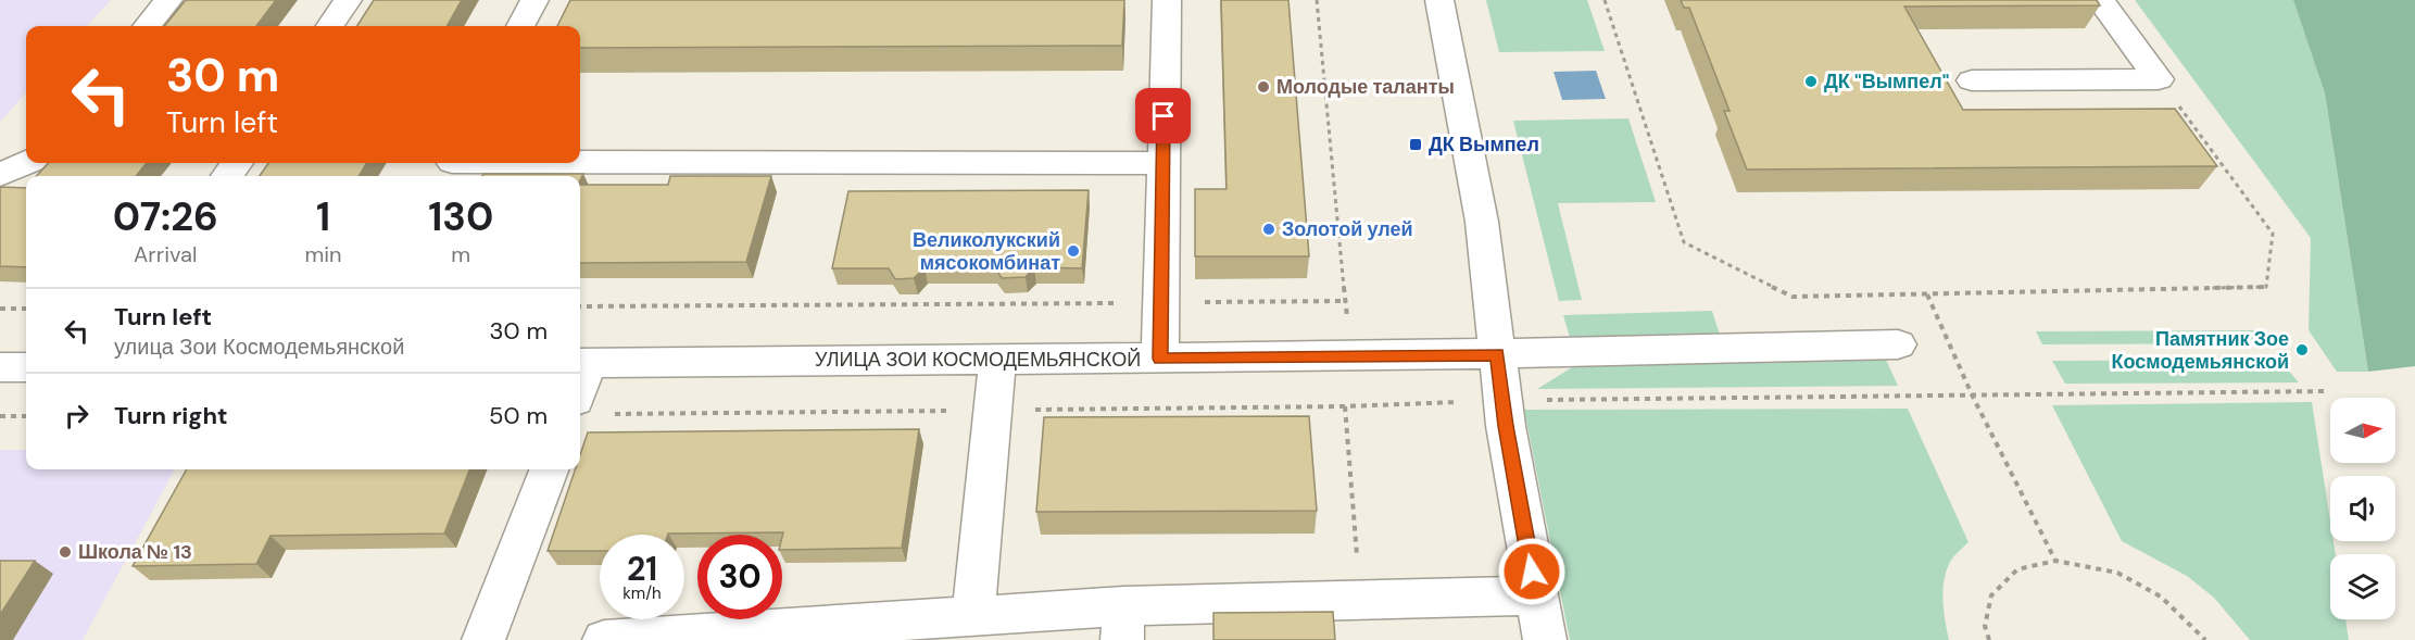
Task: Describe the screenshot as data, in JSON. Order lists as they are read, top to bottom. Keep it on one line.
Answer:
{"streets":{"street":["УЛИЦА ЗОИ КОСМОДЕМЬЯНСКОЙ"]},"places":{"other":["ДК \"Вымпел\"","Молодые таланты","Золотой улей","Великолукский мясокомбинат","Памятник Зое Космодемьянской","Школа № 13"],"transit":["ДК Вымпел"]},"north":"right","page":{"turn":["30 m","Turn left"],"eta":["07:26","Arrival","1","min","130","m"],"list":[{"name":"Turn left","note":"улица Зои Космодемьянской","value":"30 m"},{"name":"Turn right","value":"50 m"}],"speed":"21 km/h","limit":"30"}}
